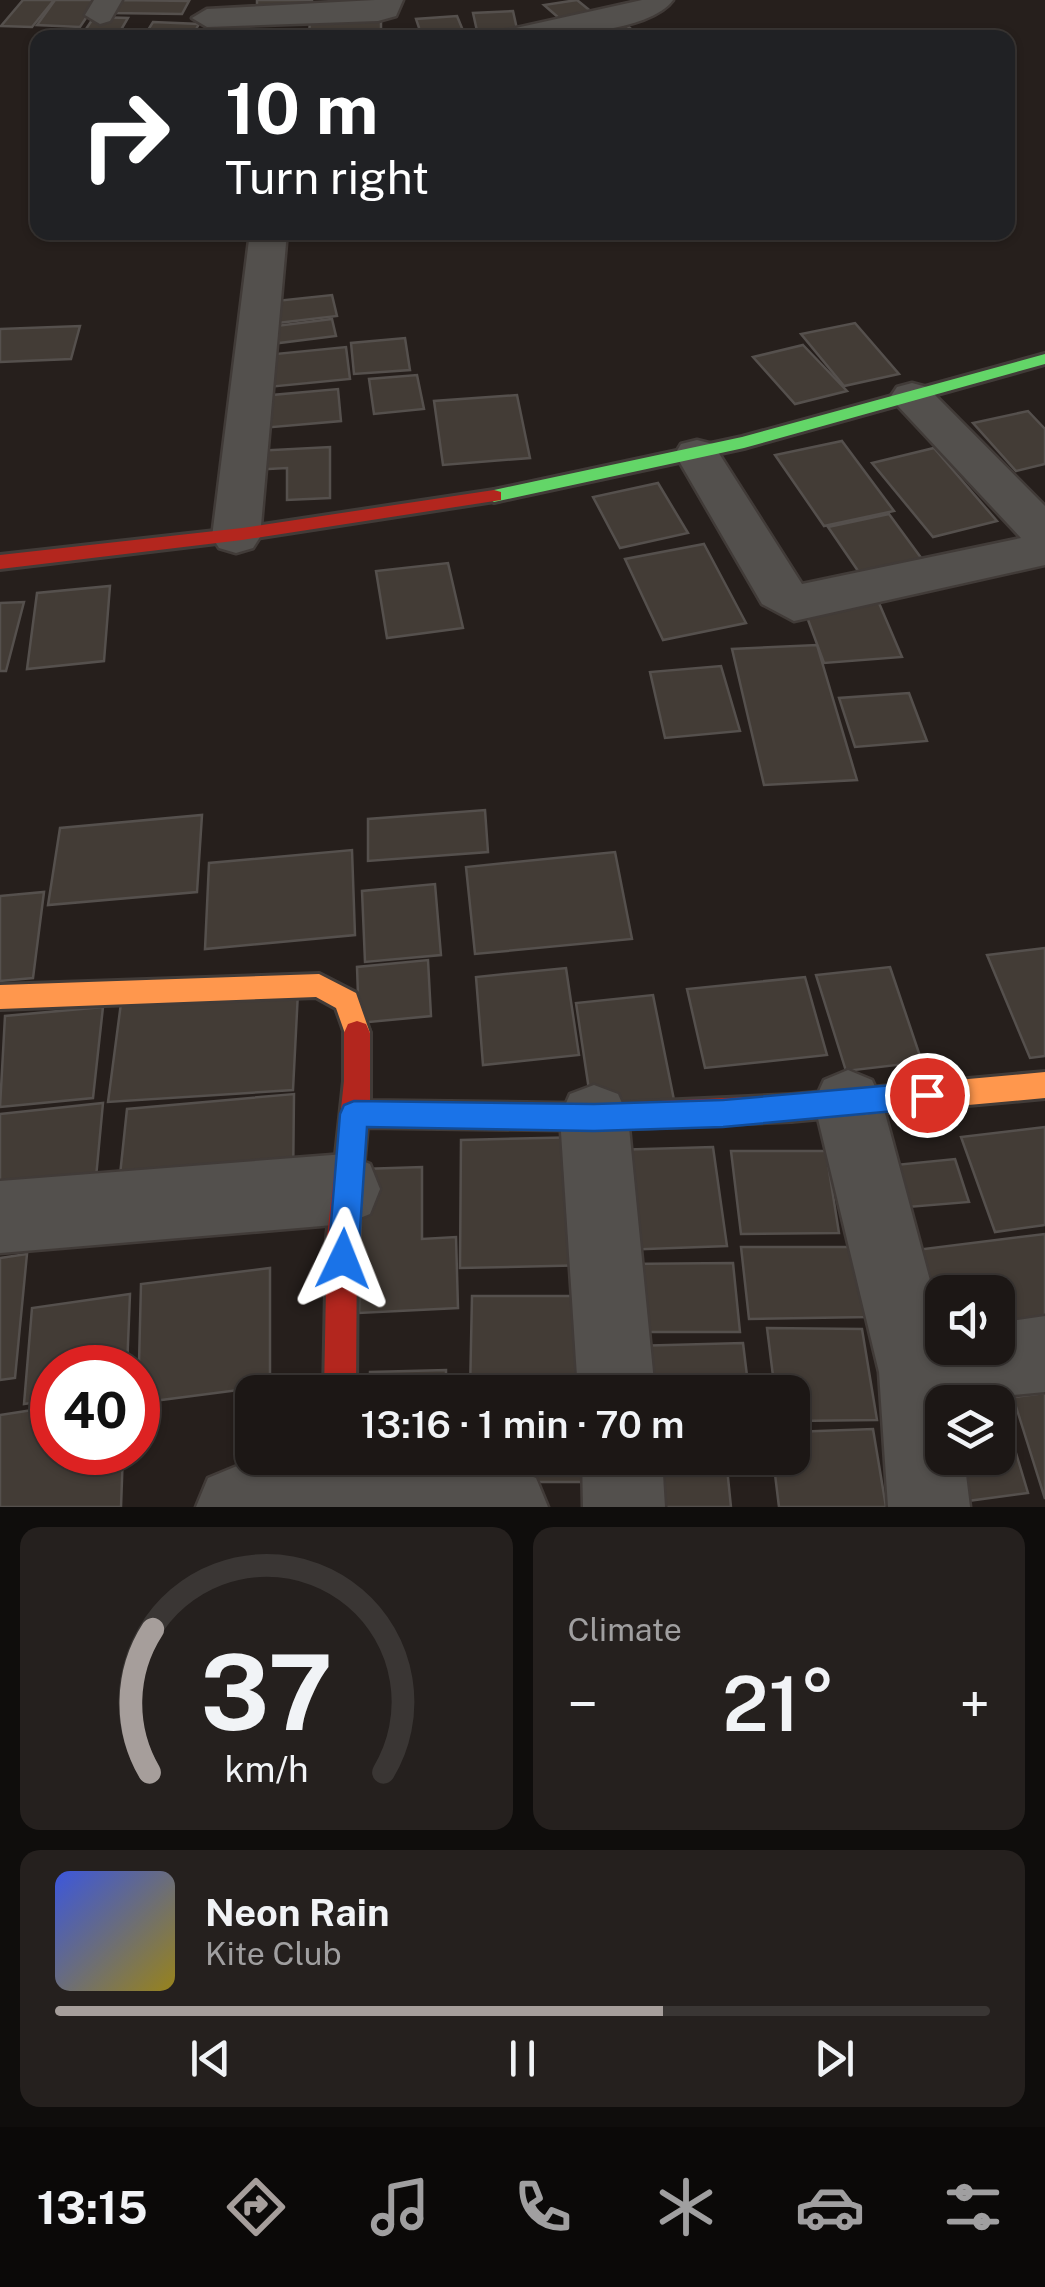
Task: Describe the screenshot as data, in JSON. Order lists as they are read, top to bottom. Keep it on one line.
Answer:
{"page":{"turn":["10 m","Turn right"],"limit":"40","trip":"13:16 · 1 min · 70 m","tile":"Climate","heat":["−","21°","+"],"song":["Neon Rain","Kite Club"],"tabs":"13:15","gauge":["37","km/h"]}}
